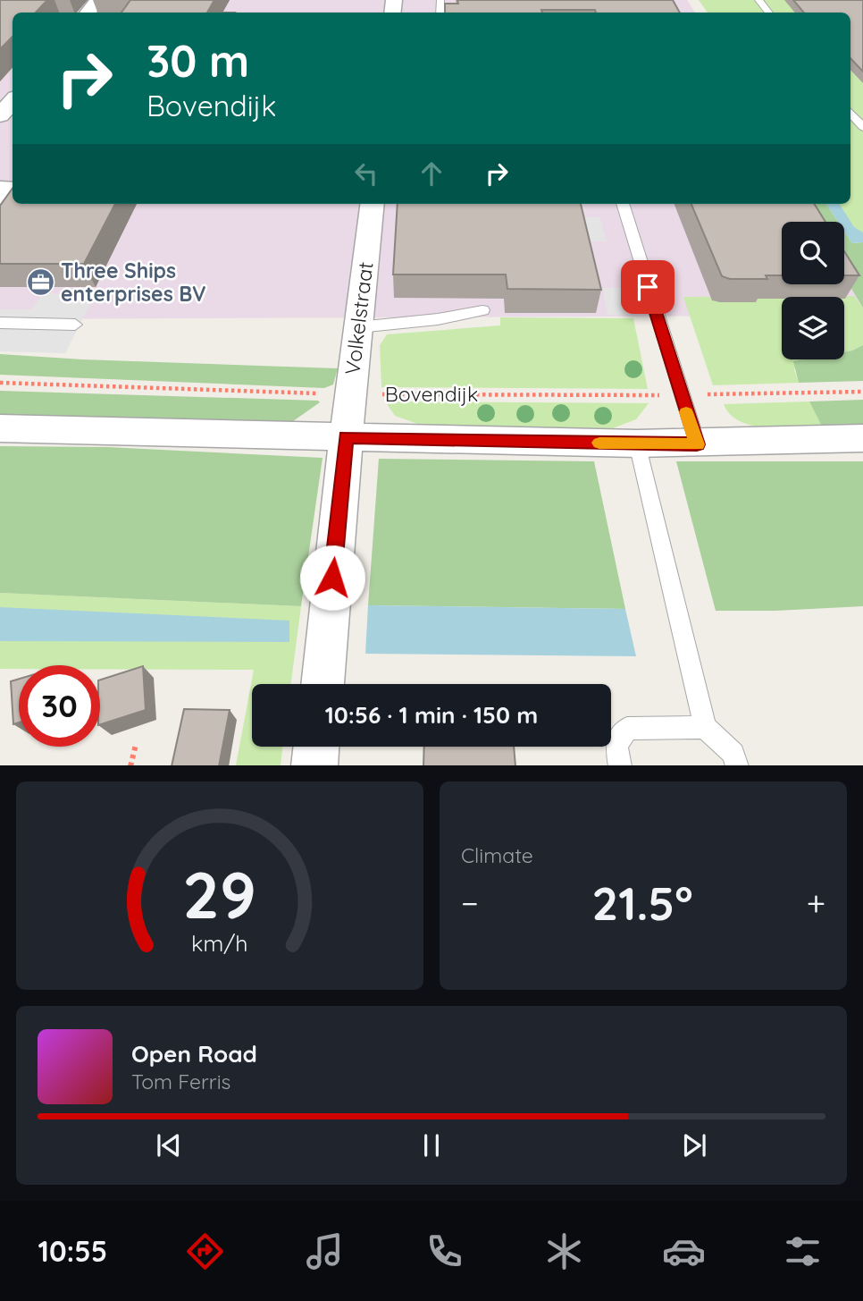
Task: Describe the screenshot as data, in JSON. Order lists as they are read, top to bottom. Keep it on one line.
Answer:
{"streets":{"street":["Volkelstraat"],"path":["Bovendijk"]},"crossings":[["Volkelstraat","Bovendijk"]],"places":{"office":["Three Ships enterprises BV"]},"page":{"turn":["30 m","Bovendijk"],"limit":"30","trip":"10:56 · 1 min · 150 m","tile":"Climate","heat":["−","21.5°","+"],"song":["Open Road","Tom Ferris"],"tabs":"10:55","gauge":["29","km/h"]}}
